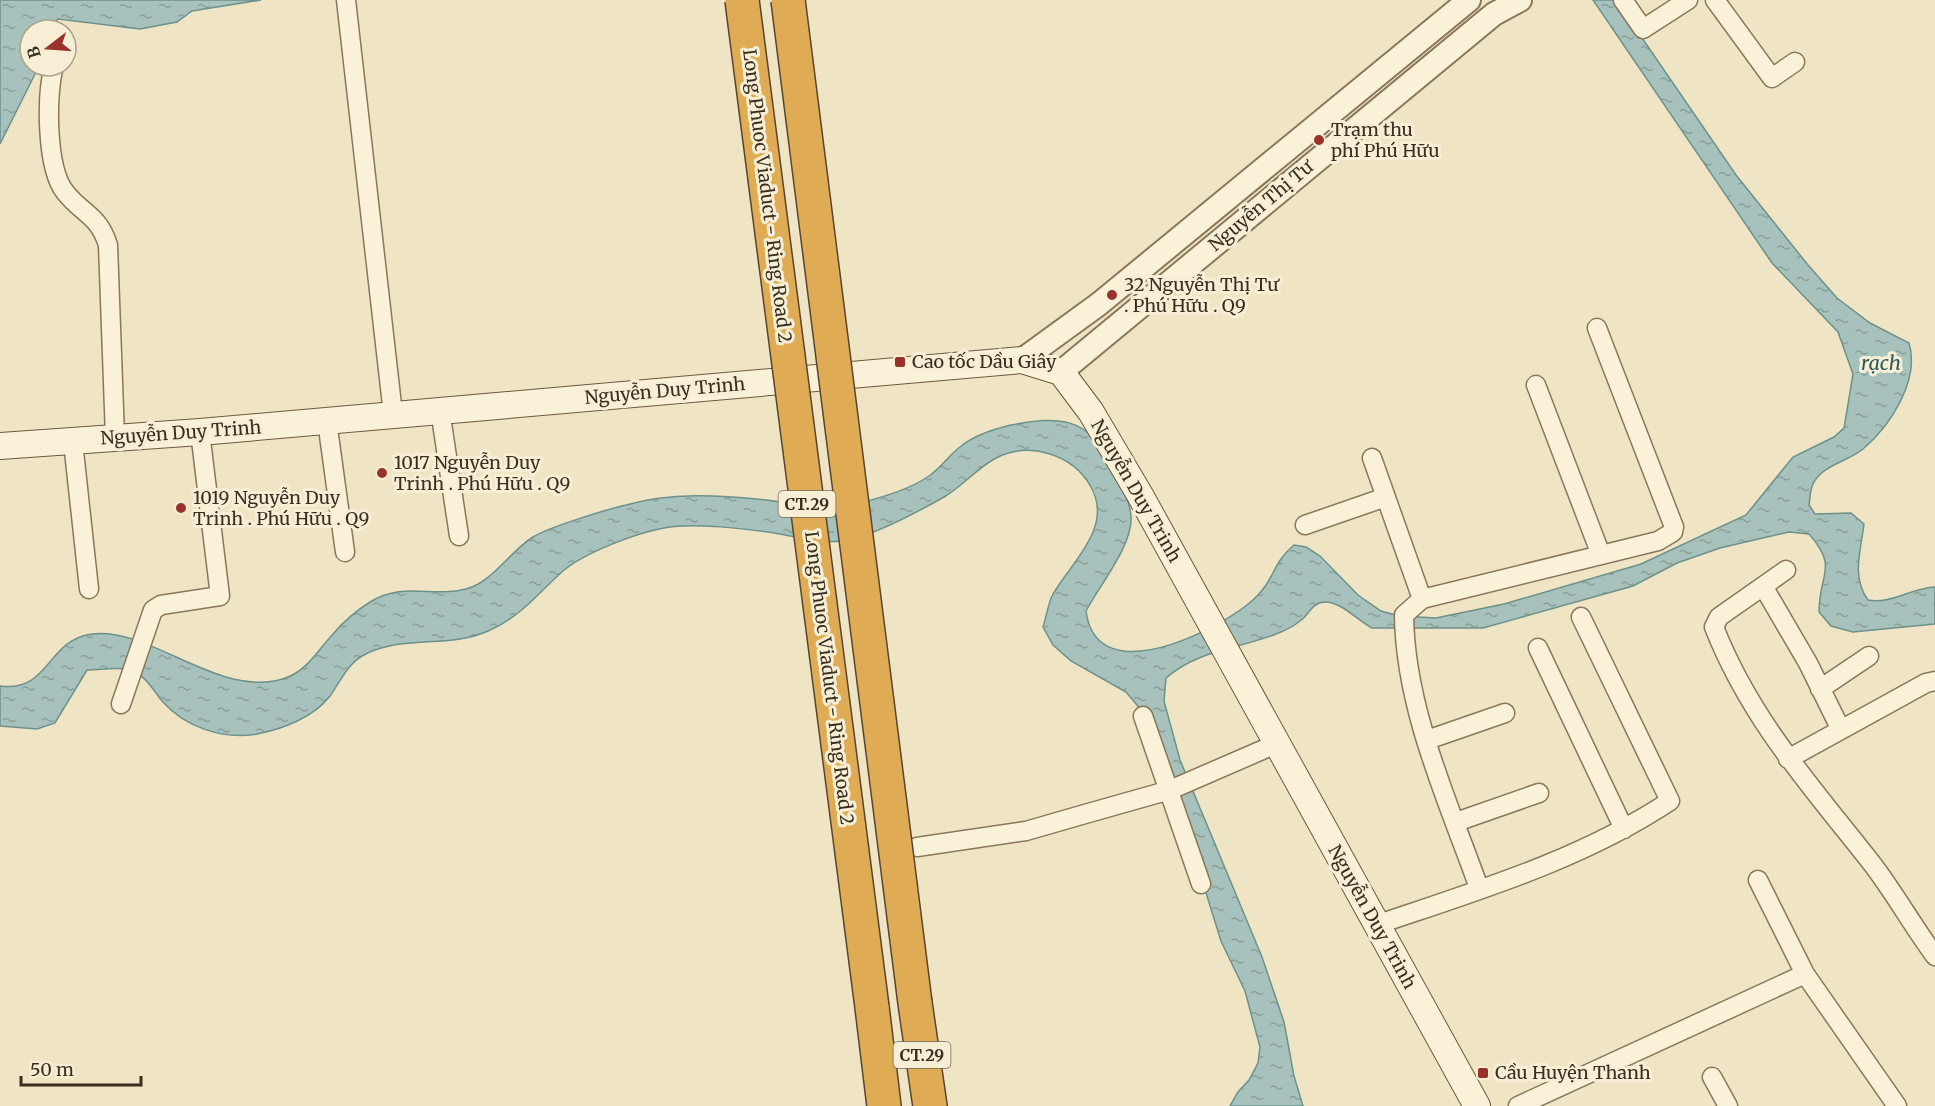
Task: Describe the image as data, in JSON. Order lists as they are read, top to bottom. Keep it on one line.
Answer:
{"streets":{"highway":["Long Phuoc Viaduct - Ring Road 2","CT.29"],"main road":["Nguyễn Duy Trinh"],"street":["Nguyễn Thị Tư"]},"crossings":[["Nguyễn Thị Tư","Nguyễn Duy Trinh"]],"water":["rạch"],"places":{"other":["Trạm thu phí Phú Hữu","32 Nguyễn Thị Tư . Phú Hữu . Q9","1017 Nguyễn Duy Trinh . Phú Hữu . Q9","1019 Nguyễn Duy Trinh . Phú Hữu . Q9"],"transit":["Cao tốc Dầu Giây","Cầu Huyện Thanh"]},"scale_bar":"50 m","north":"left"}
